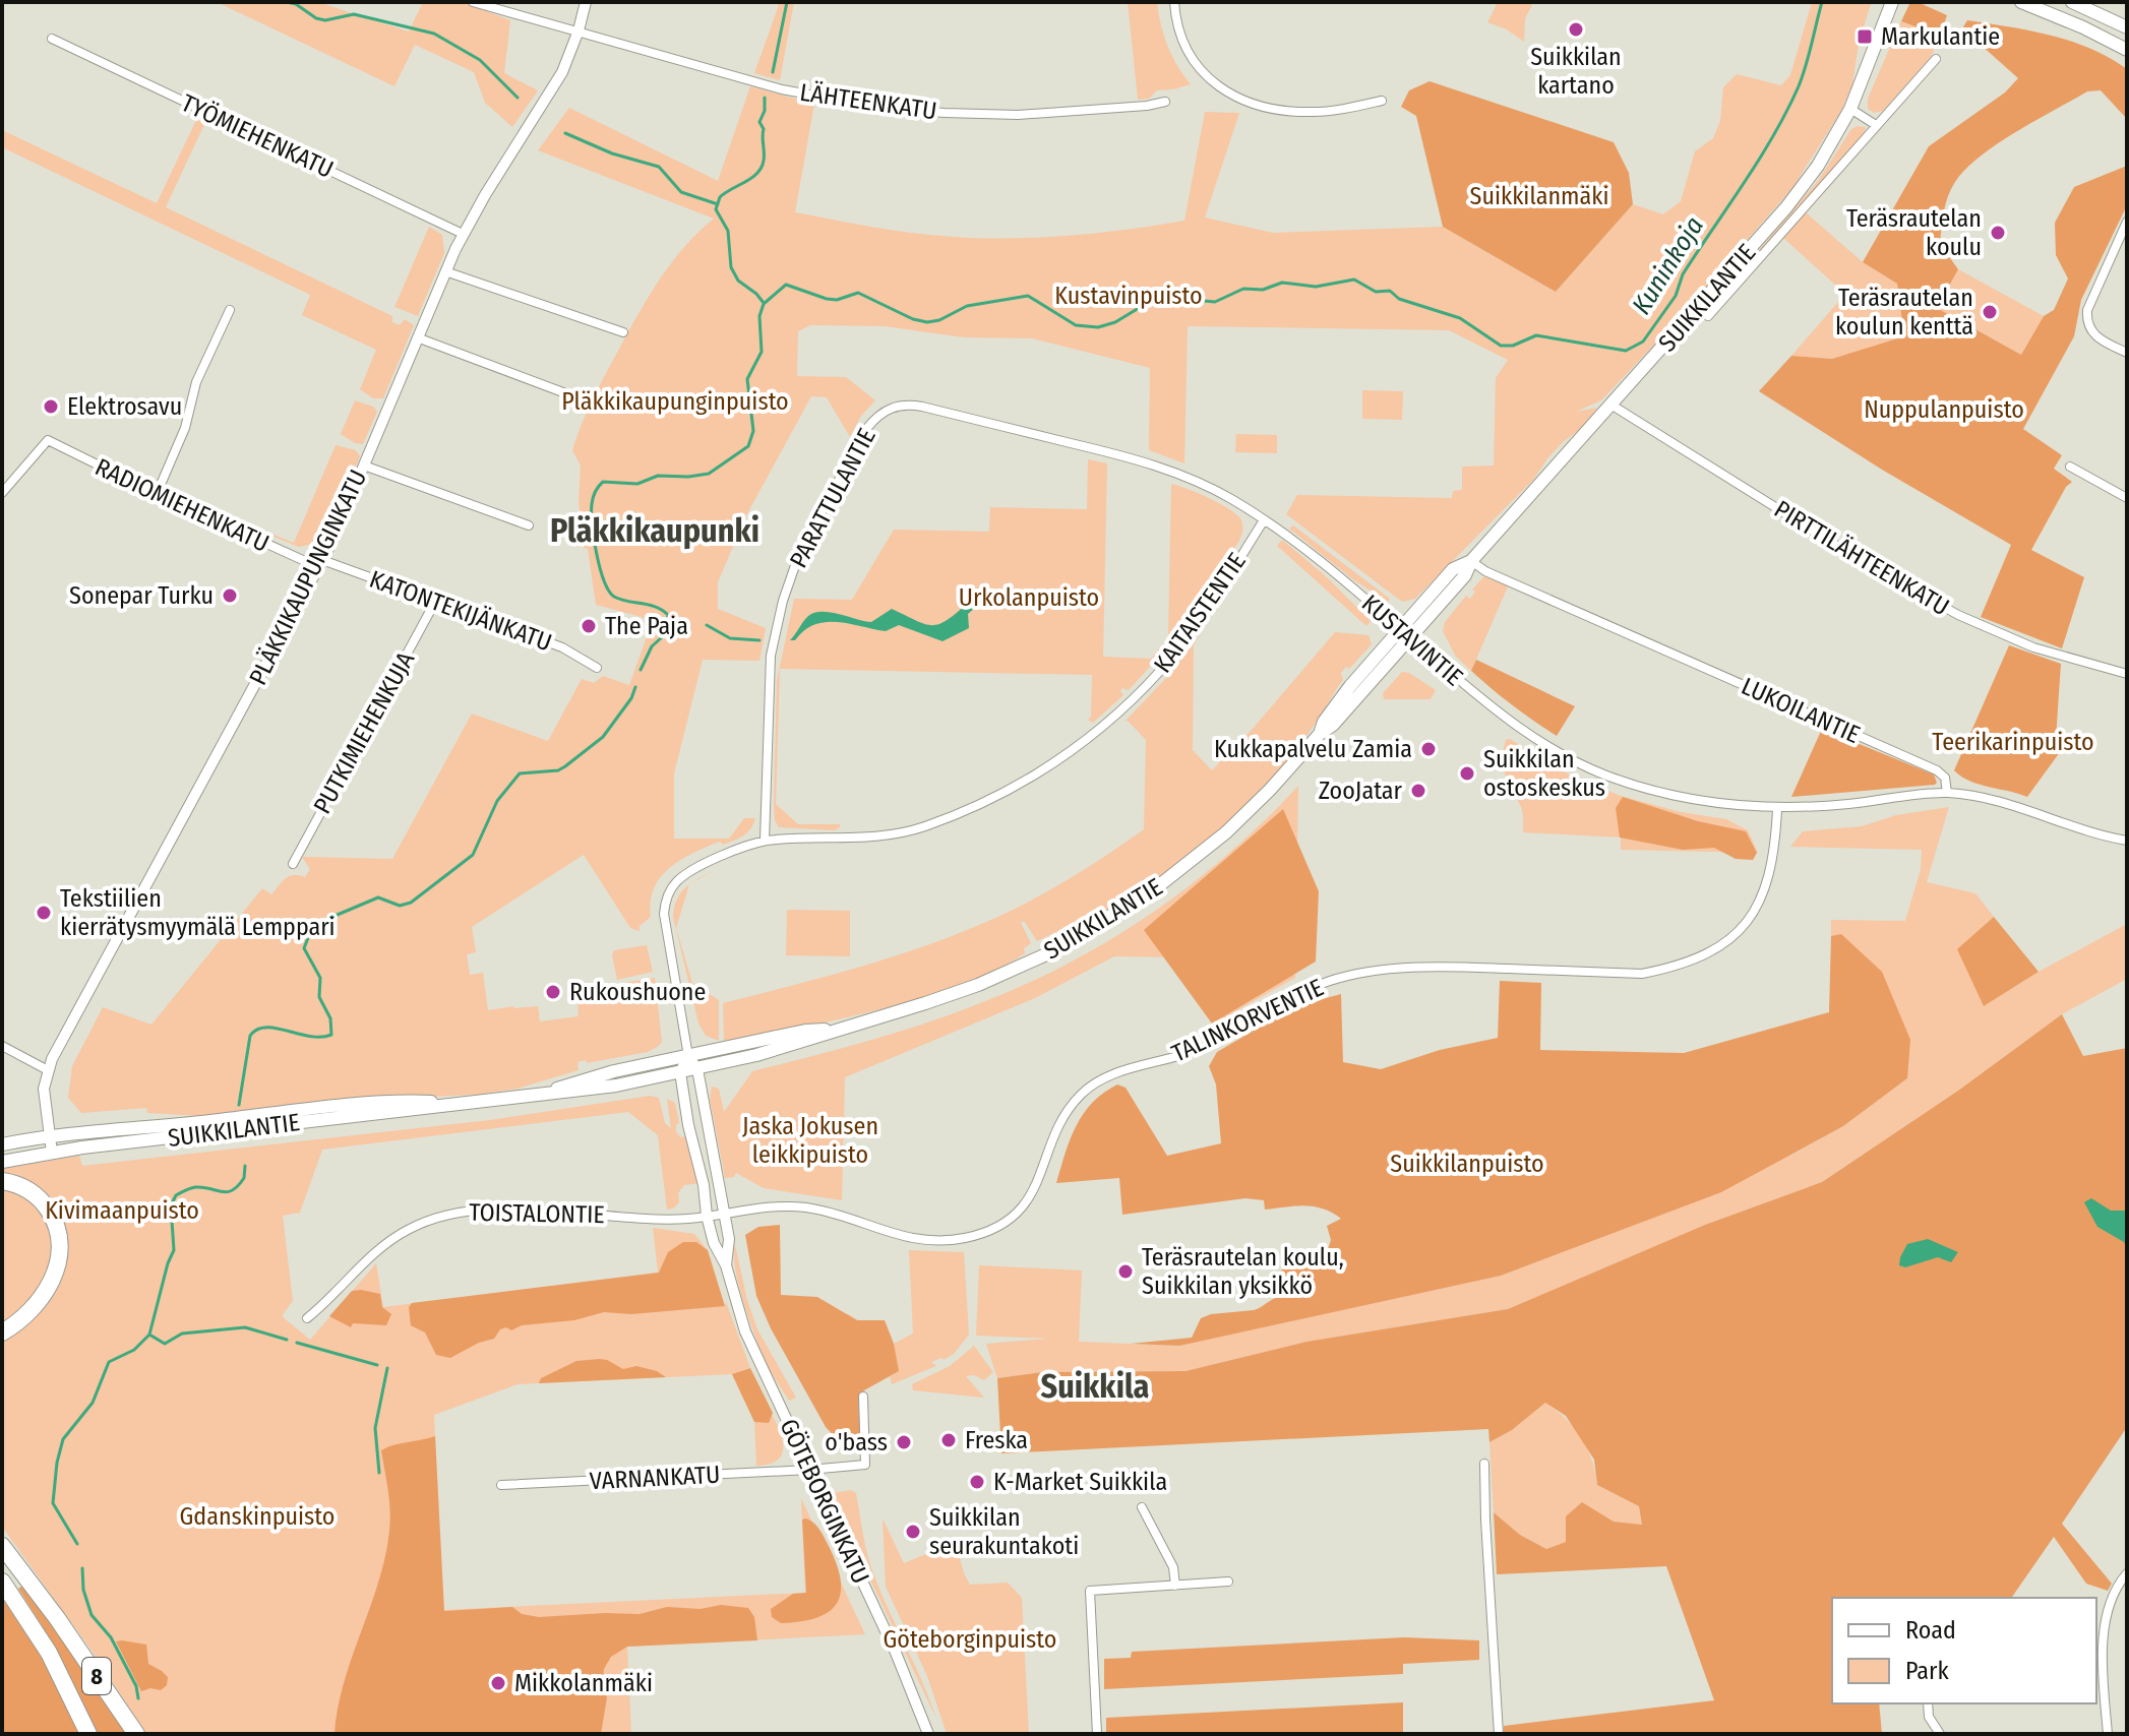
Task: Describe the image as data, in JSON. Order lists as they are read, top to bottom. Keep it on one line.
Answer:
{"streets":{"highway":["8"],"main road":["SUIKKILANTIE"],"street":["LÄHTEENKATU","TYÖMIEHENKATU","PARATTULANTIE","RADIOMIEHENKATU","PIRTTILÄHTEENKATU","PLÄKKIKAUPUNGINKATU","KATONTEKIJÄNKATU","KAITAISTENTIE","KUSTAVINTIE","LUKOILANTIE","PUTKIMIEHENKUJA","TALINKORVENTIE","TOISTALONTIE","VARNANKATU","GÖTEBORGINKATU"]},"crossings":[["LÄHTEENKATU","PLÄKKIKAUPUNGINKATU"],["TYÖMIEHENKATU","PLÄKKIKAUPUNGINKATU"],["SUIKKILANTIE","PIRTTILÄHTEENKATU"],["SUIKKILANTIE","PLÄKKIKAUPUNGINKATU"],["SUIKKILANTIE","KAITAISTENTIE"],["SUIKKILANTIE","KUSTAVINTIE"],["SUIKKILANTIE","LUKOILANTIE"],["SUIKKILANTIE","GÖTEBORGINKATU"],["PARATTULANTIE","KAITAISTENTIE"],["PARATTULANTIE","KUSTAVINTIE"],["RADIOMIEHENKATU","PLÄKKIKAUPUNGINKATU"],["RADIOMIEHENKATU","KATONTEKIJÄNKATU"],["PLÄKKIKAUPUNGINKATU","KATONTEKIJÄNKATU"],["KATONTEKIJÄNKATU","PUTKIMIEHENKUJA"],["KAITAISTENTIE","KUSTAVINTIE"],["KAITAISTENTIE","GÖTEBORGINKATU"],["KUSTAVINTIE","LUKOILANTIE"],["KUSTAVINTIE","TALINKORVENTIE"],["TALINKORVENTIE","TOISTALONTIE"],["TALINKORVENTIE","GÖTEBORGINKATU"],["TOISTALONTIE","GÖTEBORGINKATU"],["VARNANKATU","GÖTEBORGINKATU"]],"districts":["Pläkkikaupunki","Suikkila"],"water":["Kuninkoja"],"parks":["Suikkilanmäki","Kustavinpuisto","Pläkkikaupunginpuisto","Nuppulanpuisto","Urkolanpuisto","Teerikarinpuisto","Jaska Jokusen leikkipuisto","Suikkilanpuisto","Kivimaanpuisto","Gdanskinpuisto","Göteborginpuisto"],"places":{"other":["Suikkilan kartano","Teräsrautelan koulu","Teräsrautelan koulun kenttä","Elektrosavu","Sonepar Turku","The Paja","Kukkapalvelu Zamia","Suikkilan ostoskeskus","ZooJatar","Tekstiilien kierrätysmyymälä Lemppari","Rukoushuone","Teräsrautelan koulu, Suikkilan yksikkö","Freska","o'bass","K-Market Suikkila","Suikkilan seurakuntakoti","Mikkolanmäki"],"transit":["Markulantie"]},"legend":["Road","Park"]}
